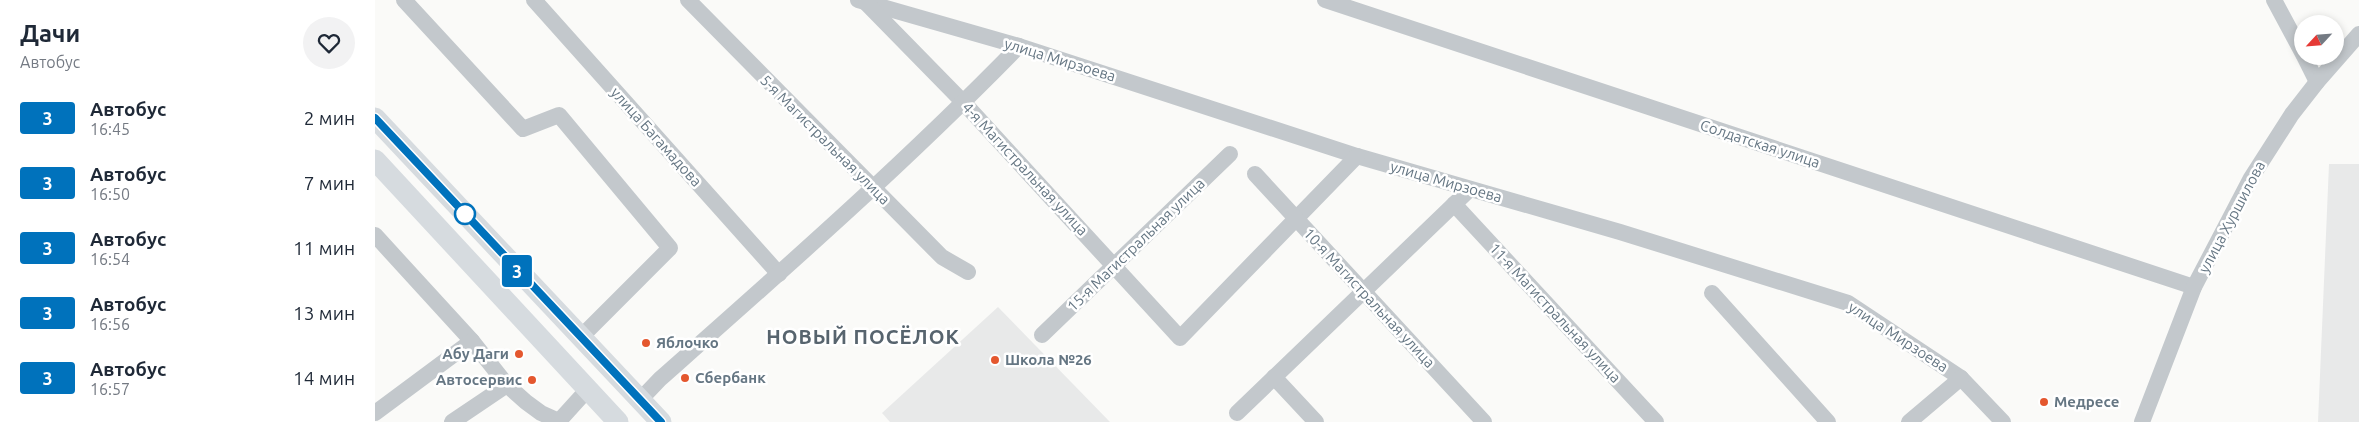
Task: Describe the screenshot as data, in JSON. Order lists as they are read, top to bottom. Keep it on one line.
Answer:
{"streets":{"street":["улица Мирзоева","улица Багамадова","5-я Магистральная улица","Солдатская улица","4-я Магистральная улица","улица Хуршилова","15-я Магистральная улица","10-я Магистральная улица","11-я Магистральная улица"]},"crossings":[["улица Мирзоева","4-я Магистральная улица"],["Солдатская улица","улица Хуршилова"],["4-я Магистральная улица","15-я Магистральная улица"],["4-я Магистральная улица","10-я Магистральная улица"]],"districts":["НОВЫЙ ПОСЁЛОК"],"places":["Яблочко","Абу Даги","Школа №26","Сбербанк","Автосервис","Медресе"],"lines":["bus line 3"],"north":"bottom left","page":{"heading":["Дачи","Автобус"],"on_map":"3","list":[{"mark":"3","name":"Автобус","note":"16:45","value":"2 мин"},{"mark":"3","name":"Автобус","note":"16:50","value":"7 мин"},{"mark":"3","name":"Автобус","note":"16:54","value":"11 мин"},{"mark":"3","name":"Автобус","note":"16:56","value":"13 мин"},{"mark":"3","name":"Автобус","note":"16:57","value":"14 мин"}]}}
